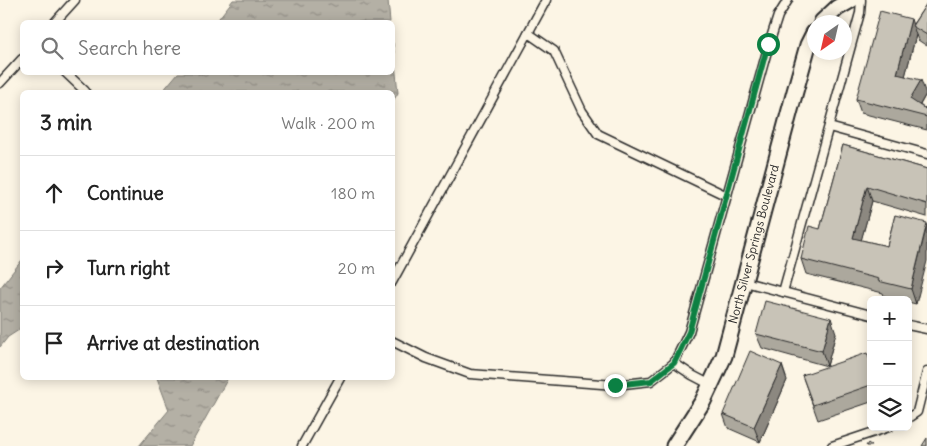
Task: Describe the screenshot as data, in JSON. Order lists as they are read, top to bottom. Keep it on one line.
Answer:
{"streets":{"street":["North Silver Springs Boulevard"]},"north":"bottom left","page":{"search":"Search here","heading":["3 min","Walk · 200 m"],"list":[["Continue","180 m"],["Turn right","20 m"],"Arrive at destination"],"map_buttons":["+","−"]}}
